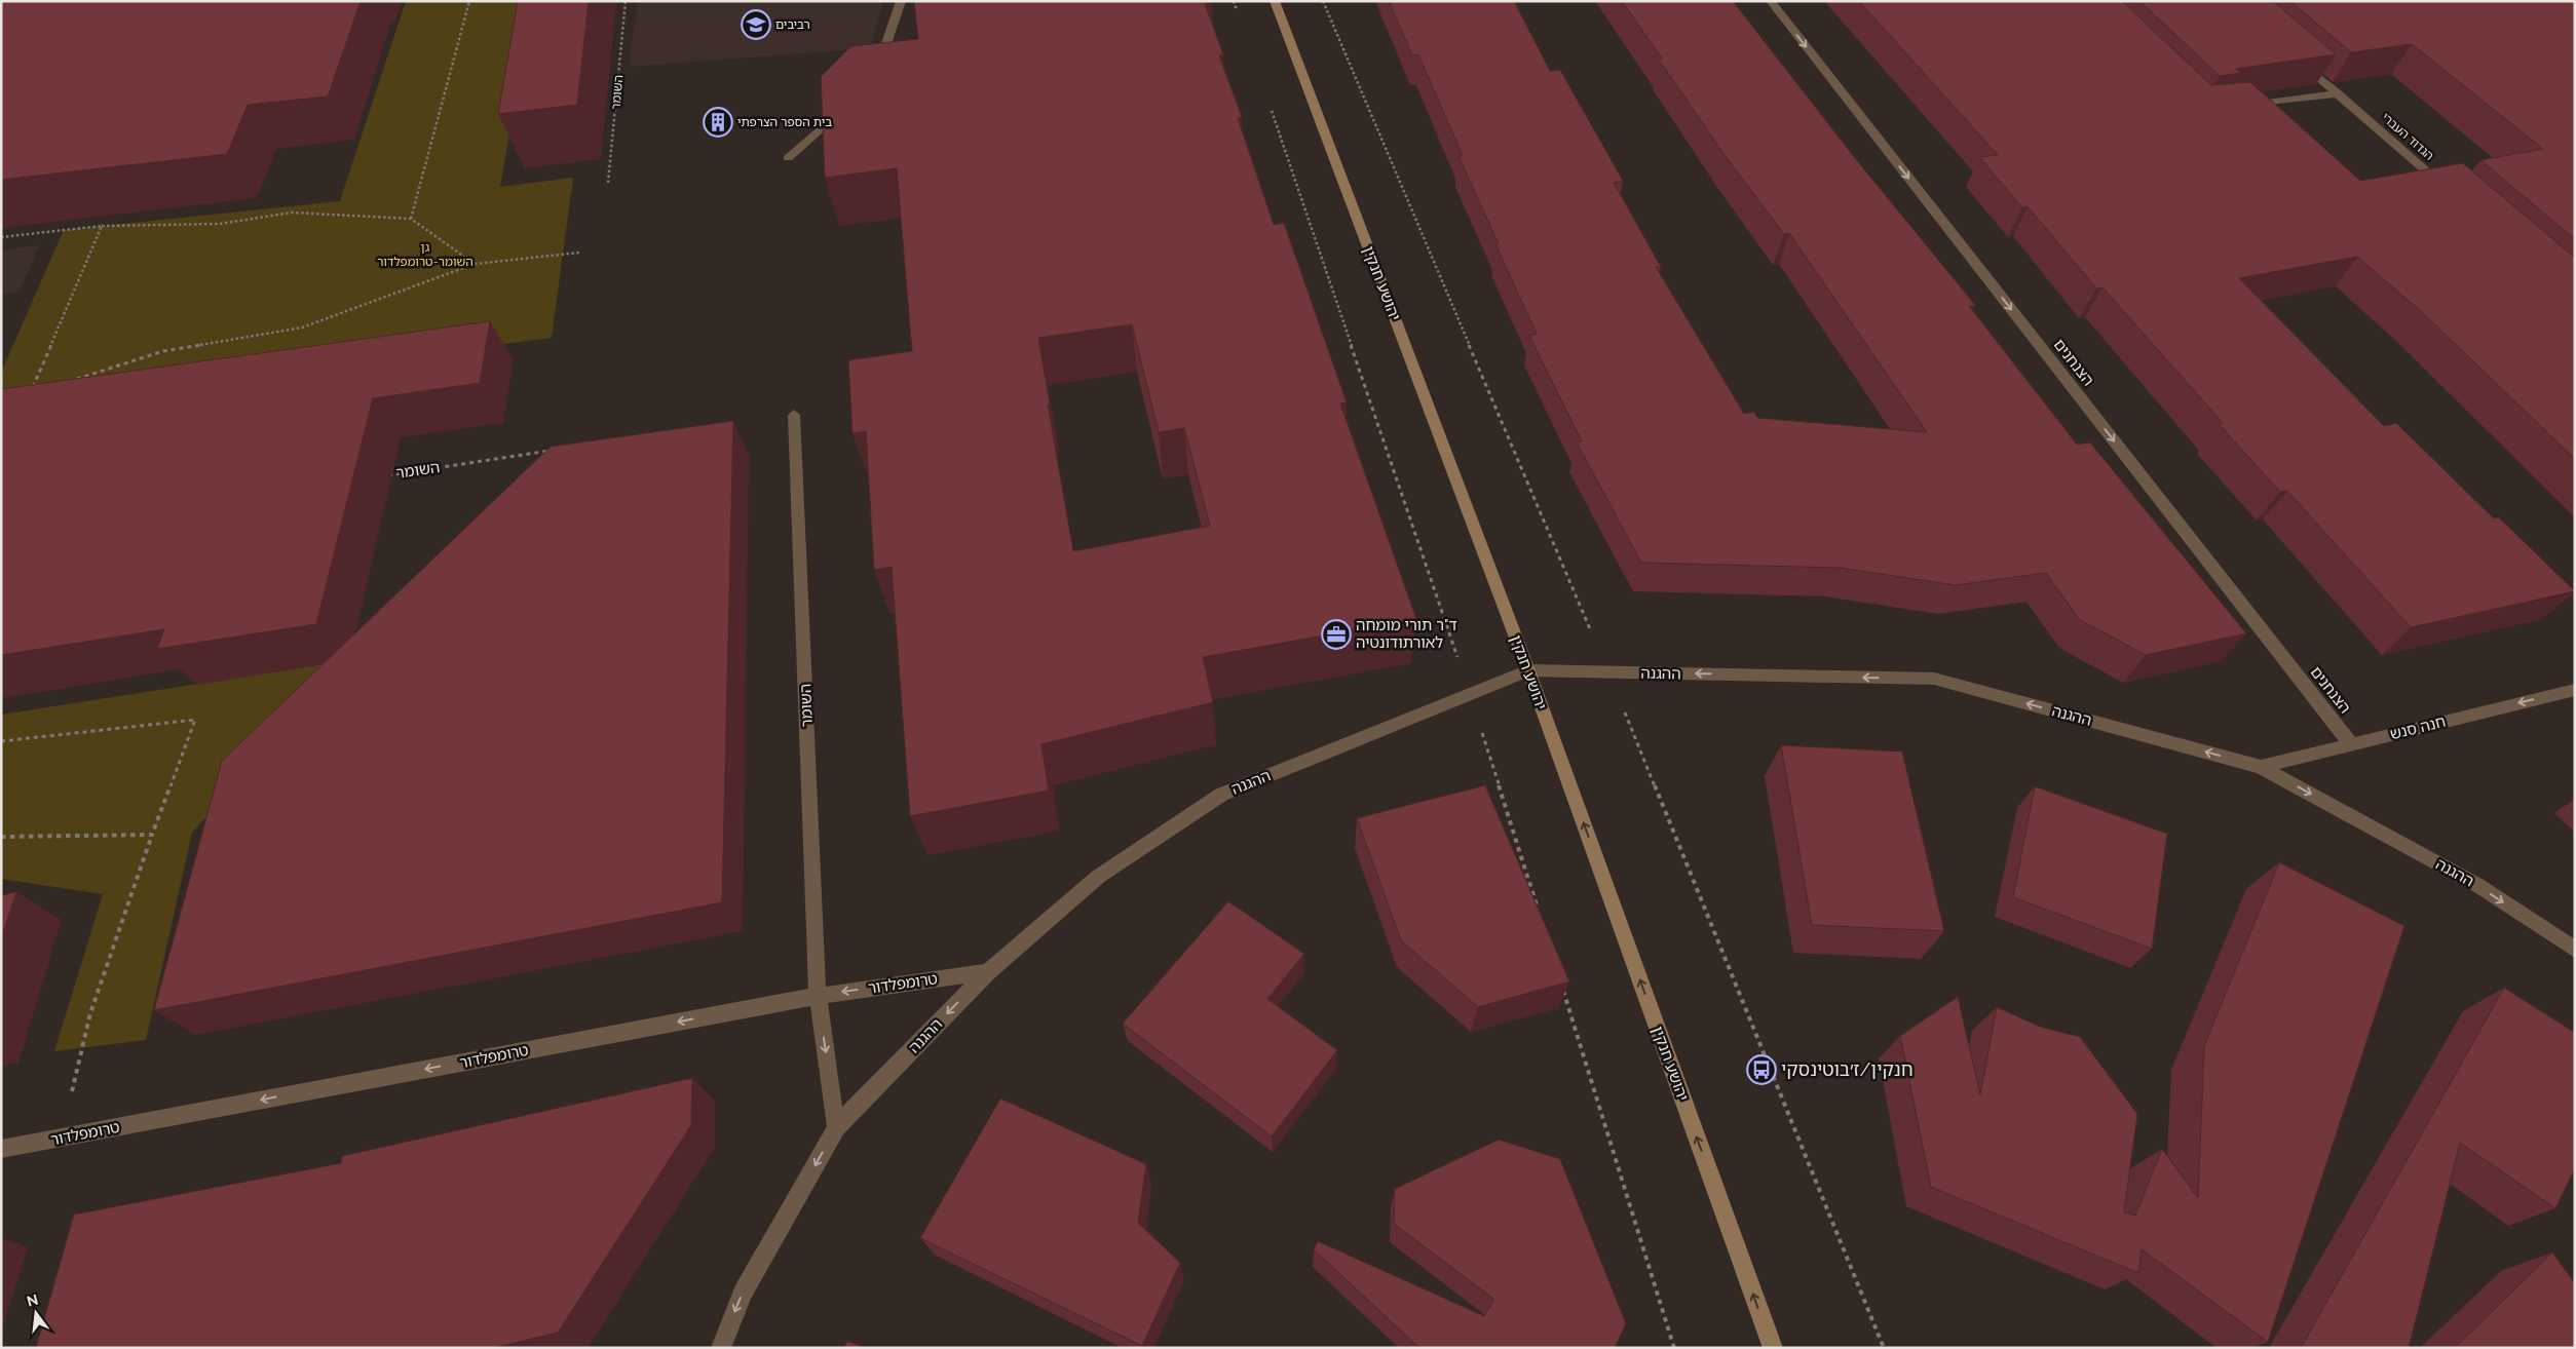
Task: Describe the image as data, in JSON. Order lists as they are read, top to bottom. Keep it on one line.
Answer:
{"streets":{"street":["השומר","הגדוד העברי","יהושע חנקין","הצנחנים","ההגנה","חנה סנש","טרומפלדור"]},"crossings":[["השומר","טרומפלדור"],["יהושע חנקין","ההגנה"],["הצנחנים","חנה סנש"],["ההגנה","חנה סנש"],["ההגנה","טרומפלדור"]],"one_way":["יהושע חנקין","הצנחנים","חנה סנש","טרומפלדור"],"parks":["גן השומר-טרומפלדור"],"places":{"school or university":["רביבים"],"building":["בית הספר הצרפתי"],"office":["ד\"ר תורי מומחה לאורתודונטיה"],"bus stop":["חנקין/ז׳בוטינסקי"]},"north":"top"}
